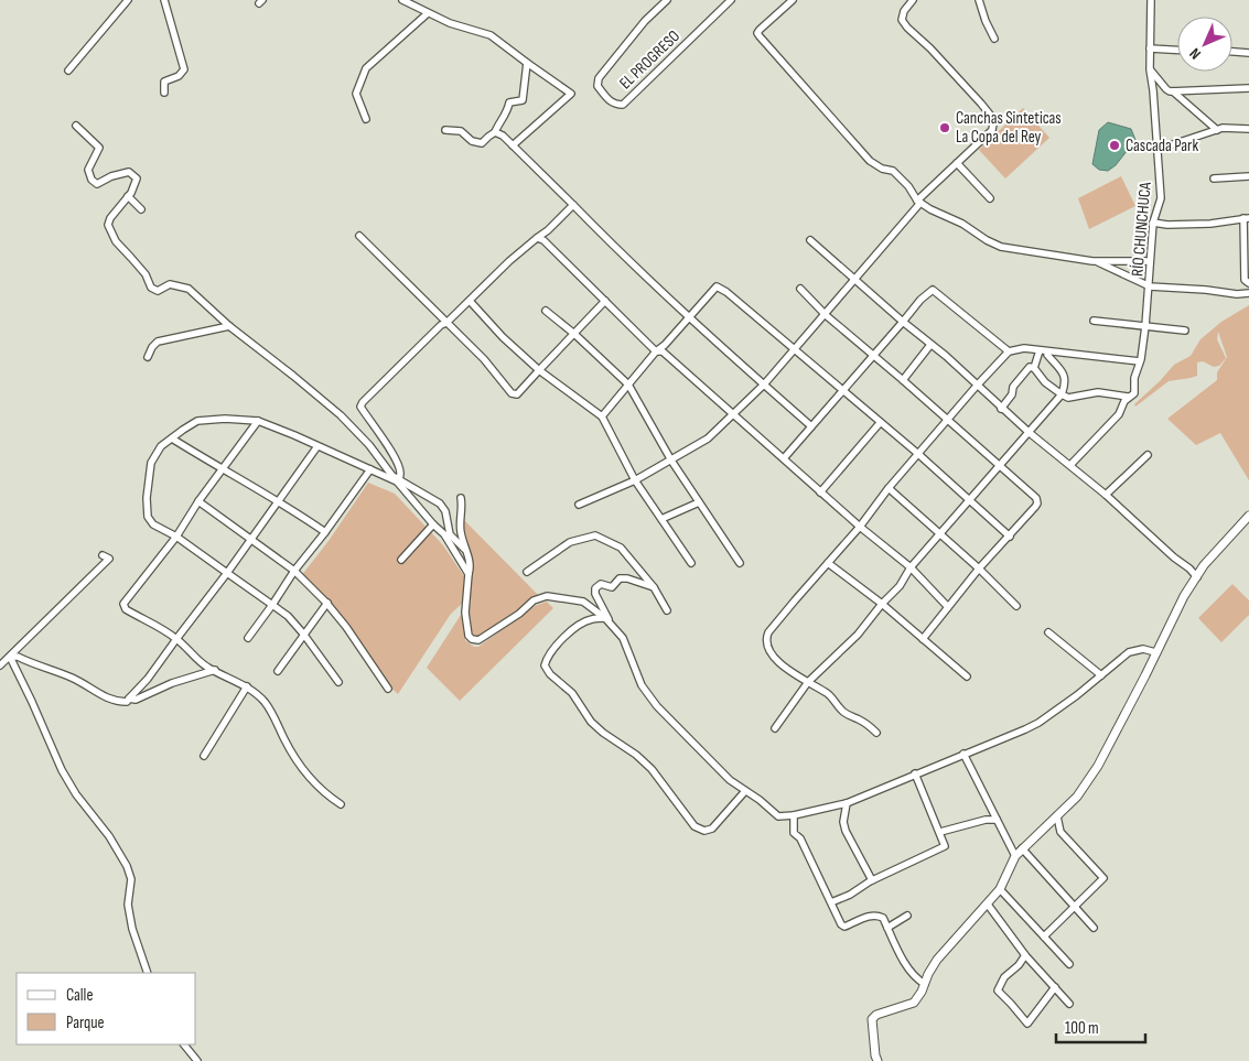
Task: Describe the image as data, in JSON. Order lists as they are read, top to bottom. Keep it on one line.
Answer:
{"streets":{"street":["EL PROGRESO","RÍO CHUNCHUCA"]},"places":["Canchas Sinteticas La Copa del Rey","Cascada Park"],"legend":["Calle","Parque"],"scale_bar":"100 m","north":"bottom left"}
